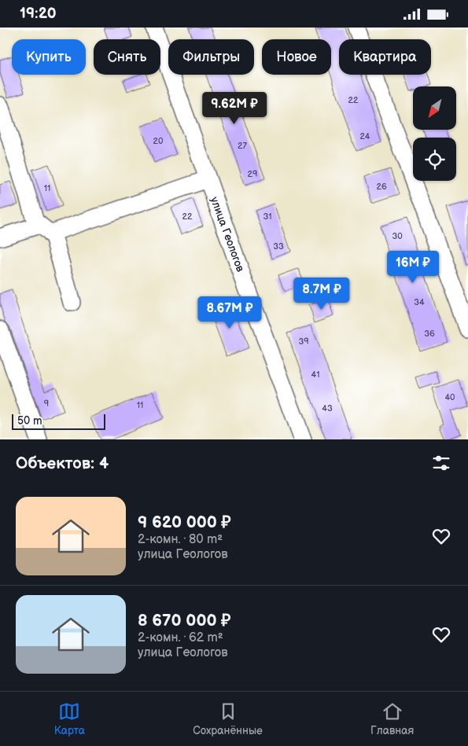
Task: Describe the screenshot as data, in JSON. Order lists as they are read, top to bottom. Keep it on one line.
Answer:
{"streets":{"street":["улица Геологов"]},"house_numbers":["22","24","20","27","29","26","11","22","31","30","33","34","36","39","41","40","9","11","43"],"scale_bar":"50 m","north":"bottom left","page":{"status":"19:20","chip":["Купить","Снять","Фильтры","Новое","Квартира"],"price":["9.62M ₽","16M ₽","8.7M ₽","8.67M ₽"],"scale":"50 m","heading":"Объектов: 4","list":[{"name":"9 620 000 ₽","note":"2-комн. · 80 m² · улица Геологов"},{"name":"8 670 000 ₽","note":"2-комн. · 62 m² · улица Геологов"}],"tabs":["Карта","Сохранённые","Главная"]}}
